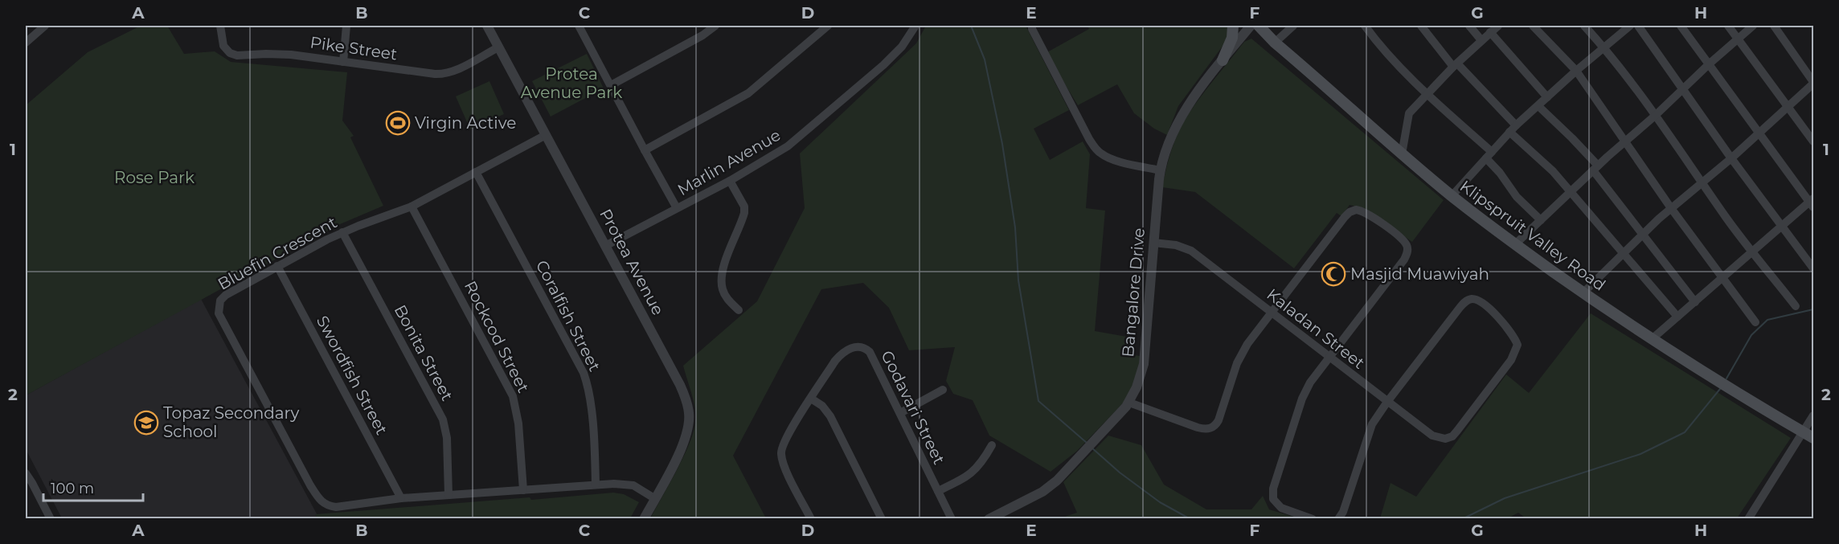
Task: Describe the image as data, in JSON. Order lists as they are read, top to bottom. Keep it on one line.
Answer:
{"streets":{"main road":["Klipspruit Valley Road"],"street":["Pike Street","Marlin Avenue","Bluefin Crescent","Protea Avenue","Bangalore Drive","Coralfish Street","Kaladan Street","Rockcod Street","Bonita Street","Swordfish Street","Godavari Street"]},"crossings":[["Pike Street","Protea Avenue"],["Marlin Avenue","Protea Avenue"],["Bluefin Crescent","Protea Avenue"],["Bluefin Crescent","Coralfish Street"],["Bluefin Crescent","Rockcod Street"],["Bluefin Crescent","Bonita Street"],["Bluefin Crescent","Swordfish Street"],["Bangalore Drive","Kaladan Street"]],"parks":["Protea Avenue Park","Rose Park"],"places":{"sports":["Virgin Active"],"mosque":["Masjid Muawiyah"],"school or university":["Topaz Secondary School"]},"scale_bar":"100 m","grid":{"columns":["A","B","C","D","E","F","G","H"],"rows":["1","2"]}}
